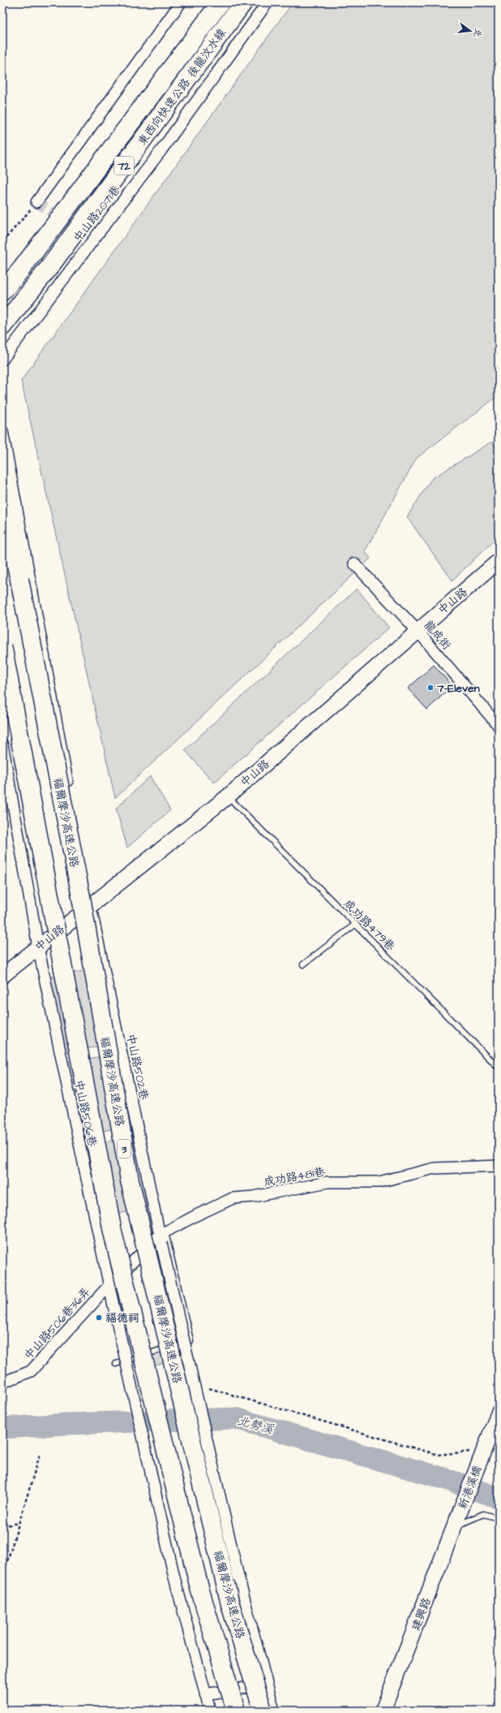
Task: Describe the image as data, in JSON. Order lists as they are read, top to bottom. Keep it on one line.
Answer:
{"streets":{"highway":["東西向快速公路 後龍汶水線","72","福爾摩沙高速公路","3"],"main road":["中山路","新港溪橋","建興路"],"street":["中山路2071巷","龍成街","中山路502巷","中山路506巷","成功路481巷","中山路506巷36弄"],"lane":["成功路479巷"]},"crossings":[["中山路","龍成街"],["中山路","成功路479巷"],["中山路","中山路502巷"],["中山路","中山路506巷"],["中山路502巷","成功路481巷"],["中山路506巷","成功路481巷"],["中山路506巷","中山路506巷36弄"],["成功路481巷","中山路506巷36弄"],["新港溪橋","建興路"]],"water":["北勢溪"],"places":["7-Eleven","福德祠"],"north":"right"}
